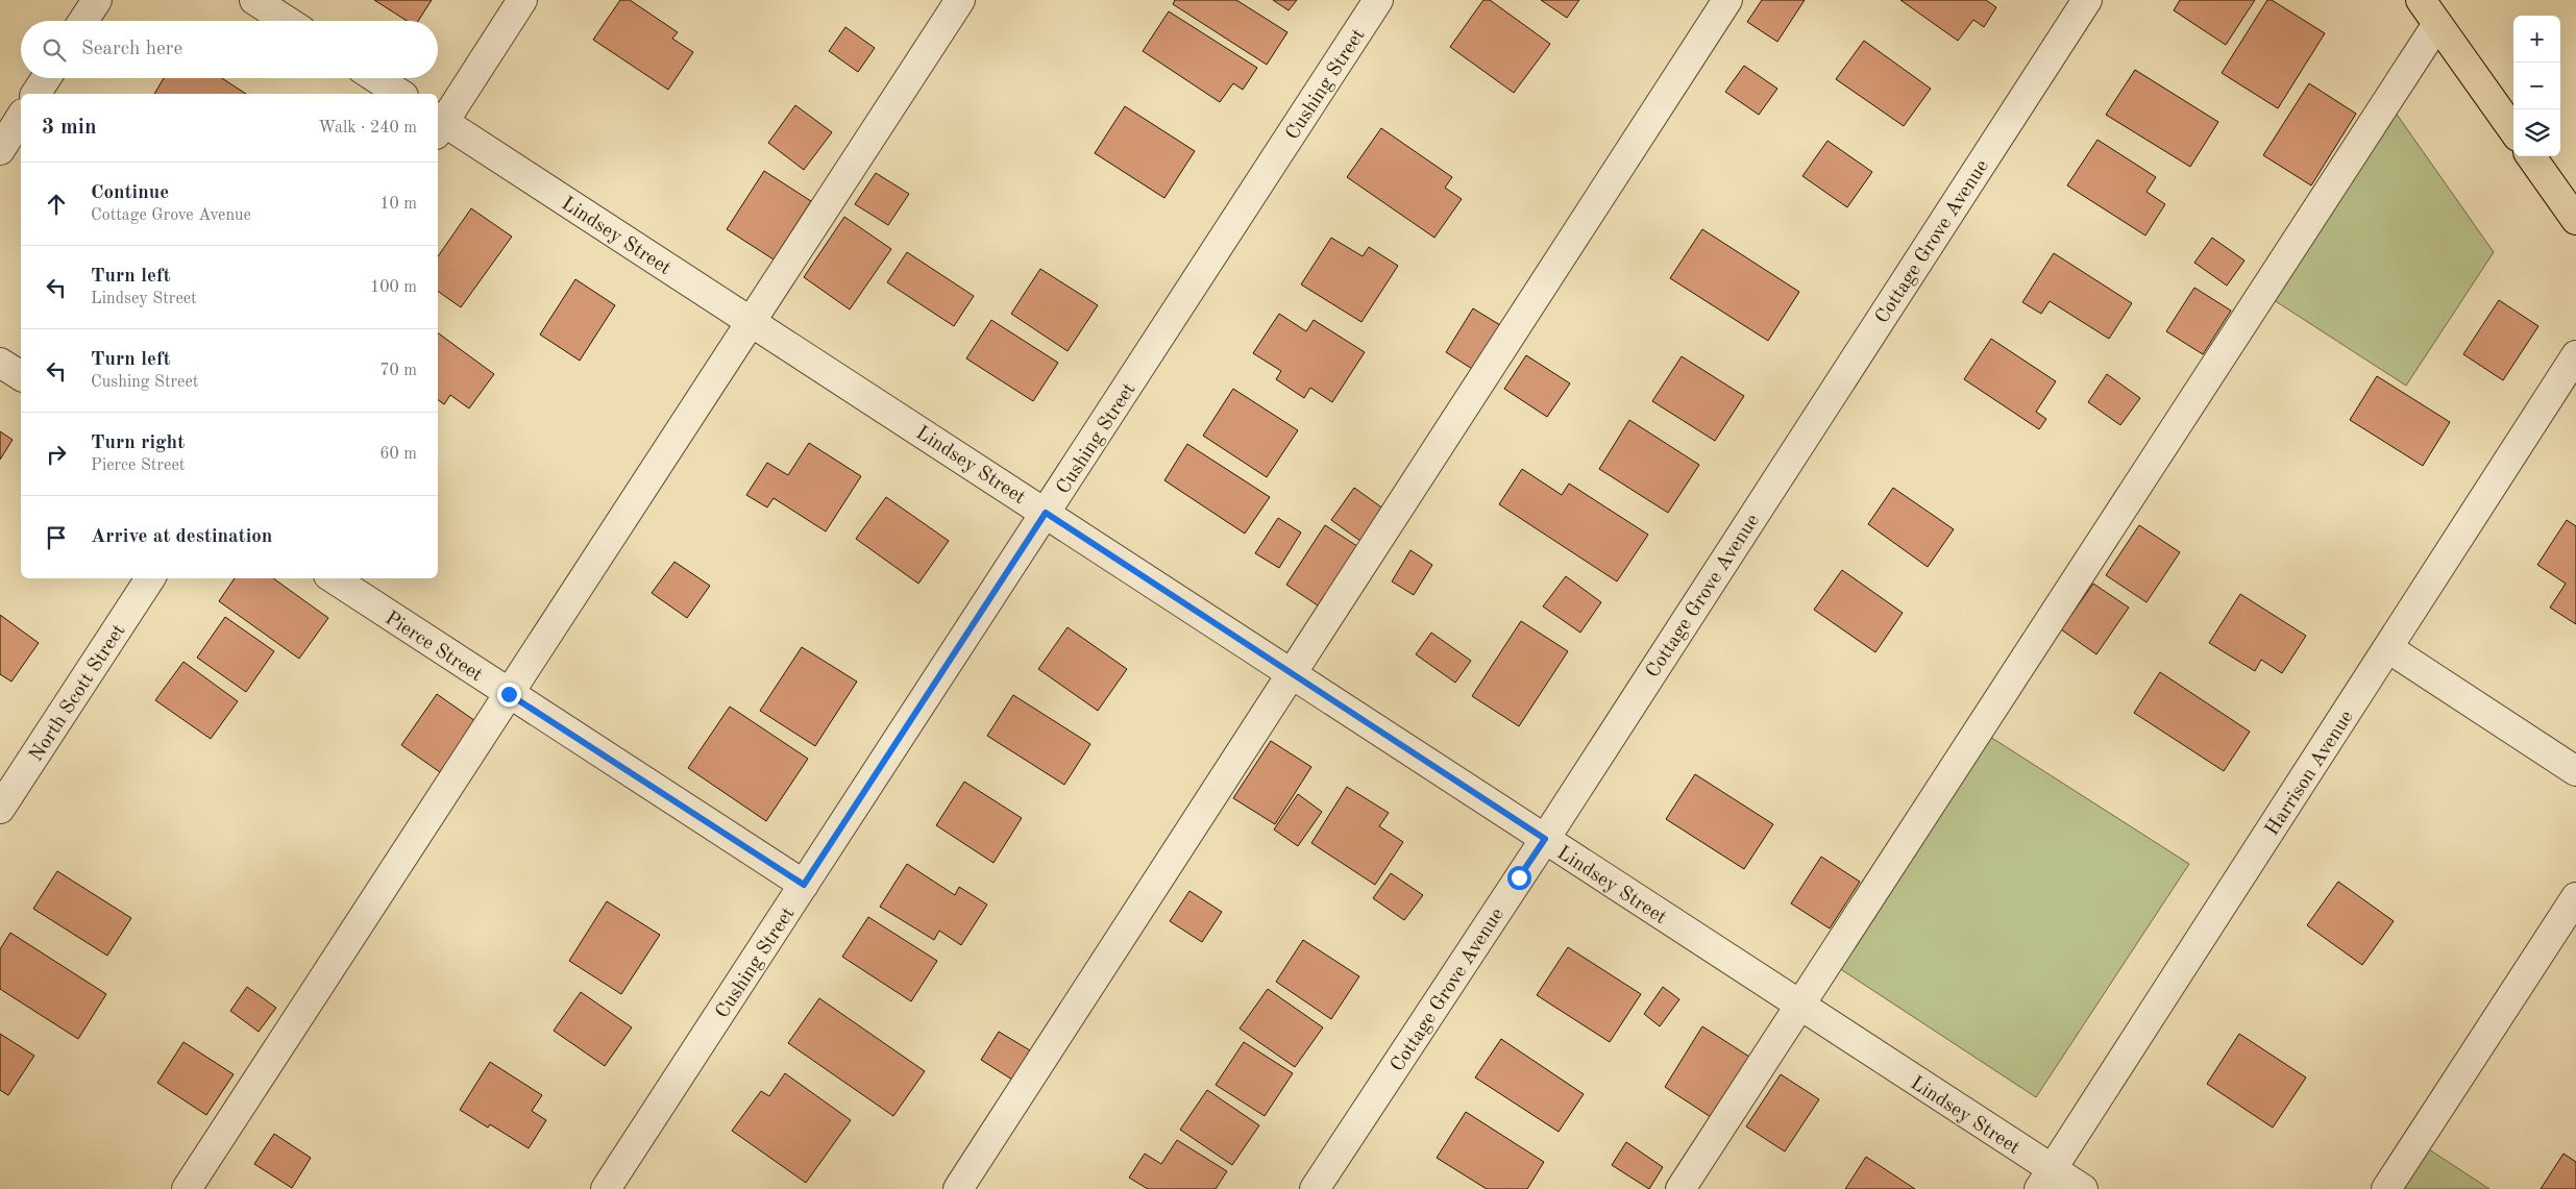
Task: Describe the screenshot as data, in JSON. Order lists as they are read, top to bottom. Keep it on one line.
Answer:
{"streets":{"street":["Cushing Street","Lindsey Street","Cottage Grove Avenue","Pierce Street","North Scott Street","Harrison Avenue"]},"crossings":[["Cushing Street","Lindsey Street"],["Cushing Street","Pierce Street"],["Lindsey Street","Cottage Grove Avenue"],["Lindsey Street","Harrison Avenue"]],"page":{"map_buttons":["+","−"],"search":"Search here","heading":["3 min","Walk · 240 m"],"list":[["Continue","Cottage Grove Avenue","10 m"],["Turn left","Lindsey Street","100 m"],["Turn left","Cushing Street","70 m"],["Turn right","Pierce Street","60 m"],"Arrive at destination"]}}
